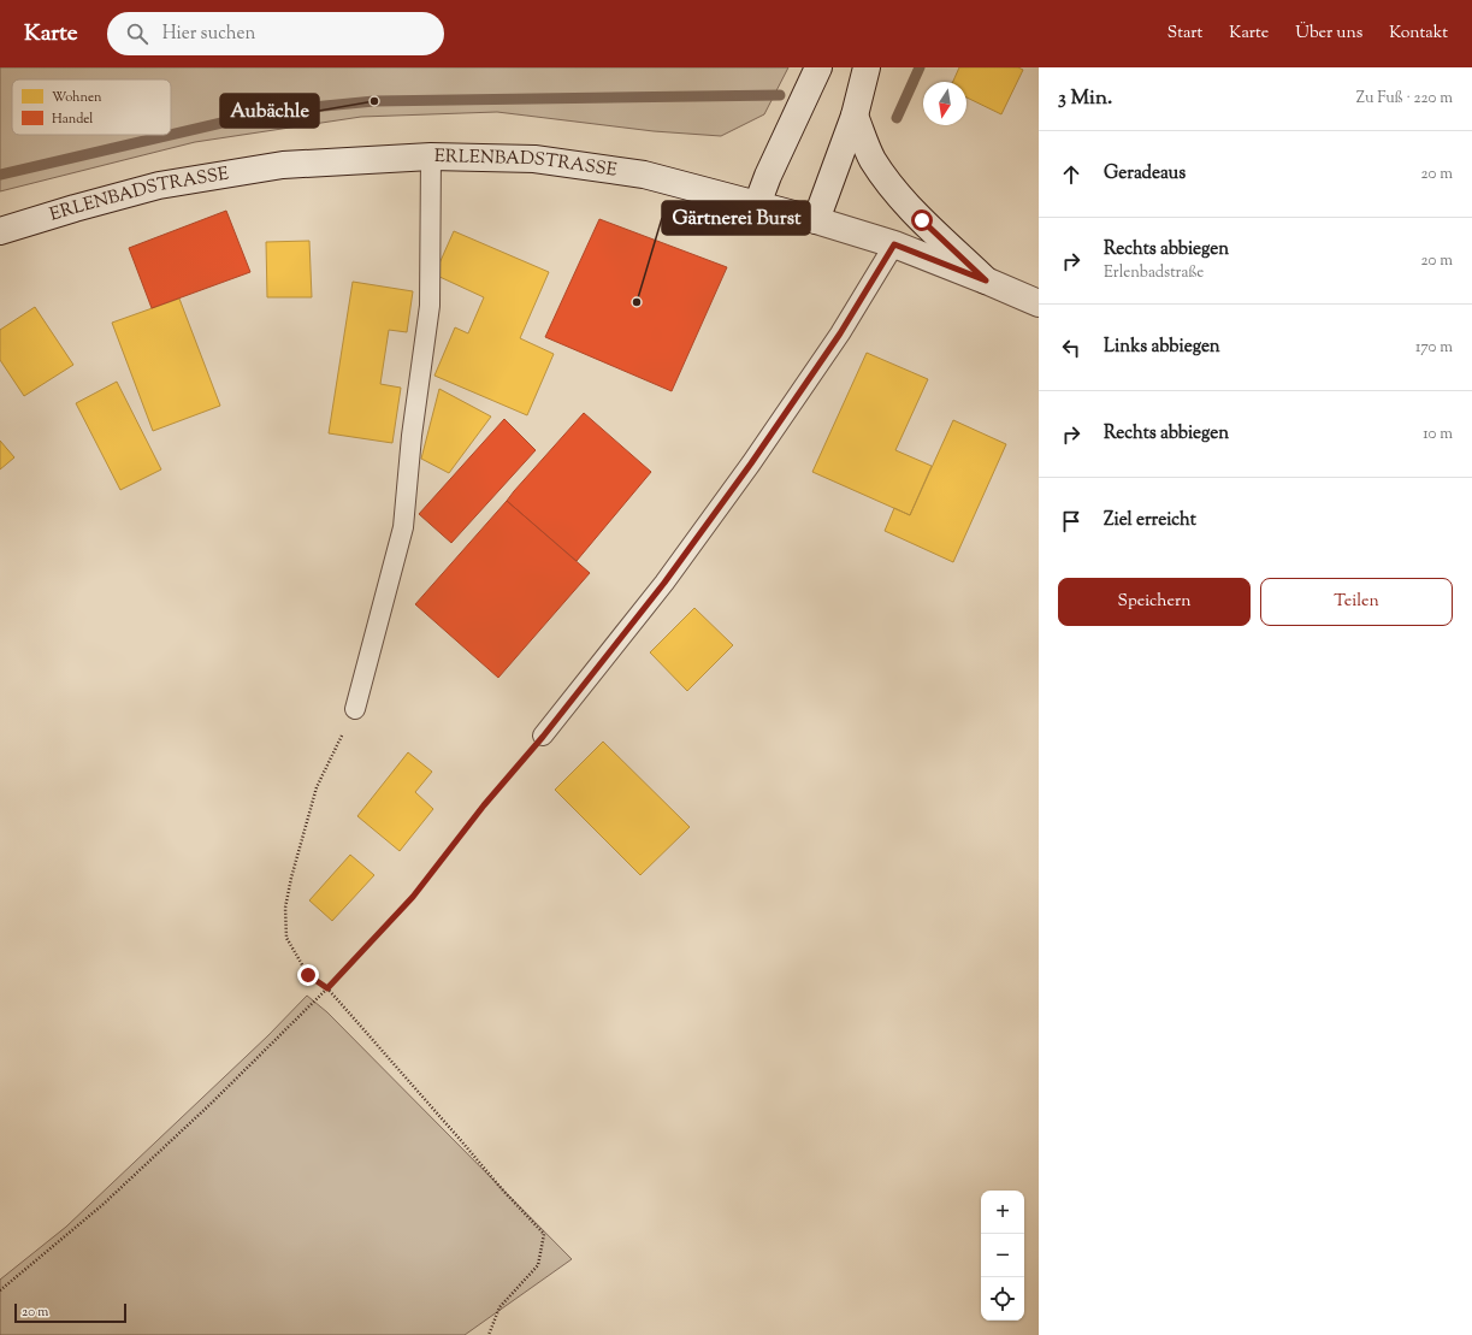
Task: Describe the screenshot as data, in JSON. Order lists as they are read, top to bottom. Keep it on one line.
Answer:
{"streets":{"main road":["ERLENBADSTRASSE"]},"places":["Aubächle","Gärtnerei Burst"],"legend":["Wohnen","Handel"],"scale_bar":"20 m","north":"bottom","page":{"header":"Karte","search":"Hier suchen","nav":["Start","Karte","Über uns","Kontakt"],"heading":["3 Min.","Zu Fuß · 220 m"],"list":[["Geradeaus","20 m"],["Rechts abbiegen","Erlenbadstraße","20 m"],["Links abbiegen","170 m"],["Rechts abbiegen","10 m"],"Ziel erreicht"],"buttons":["Speichern","Teilen"],"map_buttons":["+","−"],"scale":"20 m"}}
